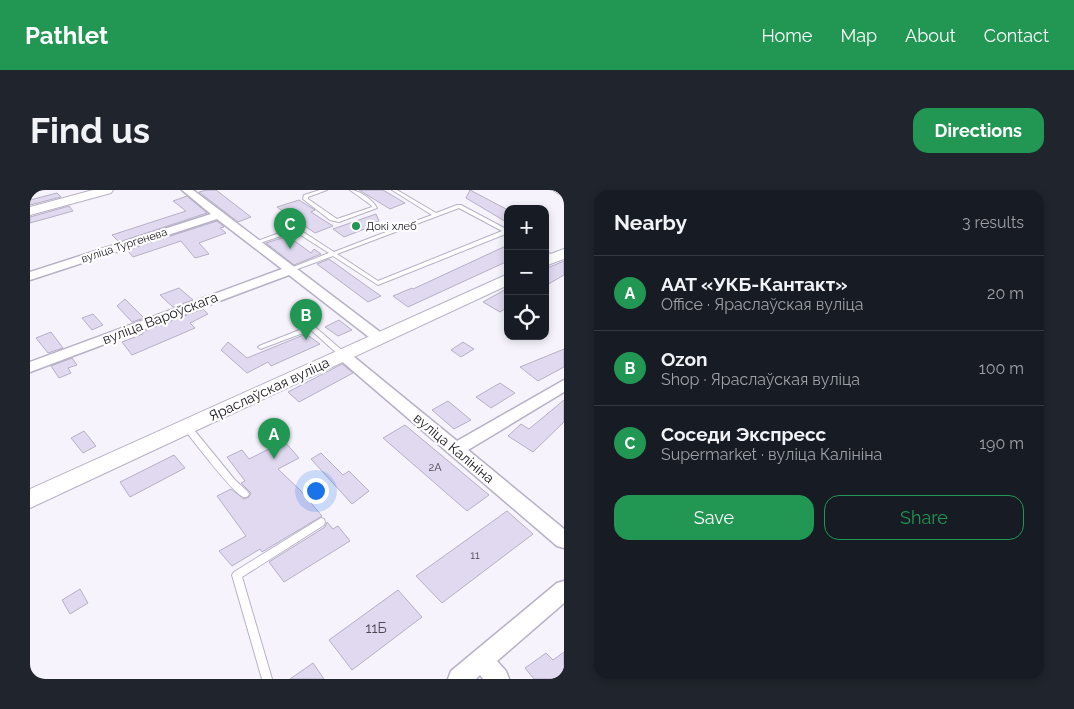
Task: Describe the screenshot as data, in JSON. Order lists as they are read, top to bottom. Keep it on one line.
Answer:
{"streets":{"street":["вуліца Тургенева","вуліца Вароўскага","Яраслаўская вуліца","вуліца Калініна"]},"crossings":[["Яраслаўская вуліца","вуліца Калініна"]],"places":["Докі хлеб"],"house_numbers":["2А","11","11Б"],"page":{"header":"Pathlet","nav":["Home","Map","About","Contact"],"buttons":["Directions",["Save","Share"]],"title":"Find us","heading":["Nearby","3 results"],"map_buttons":["+","−"],"pins":["C","B","A"],"list":[{"mark":"A","name":"ААТ «УКБ-Кантакт»","note":"Office · Яраслаўская вуліца","value":"20 m"},{"mark":"B","name":"Ozon","note":"Shop · Яраслаўская вуліца","value":"100 m"},{"mark":"C","name":"Соседи Экспресс","note":"Supermarket · вуліца Калініна","value":"190 m"}]}}
